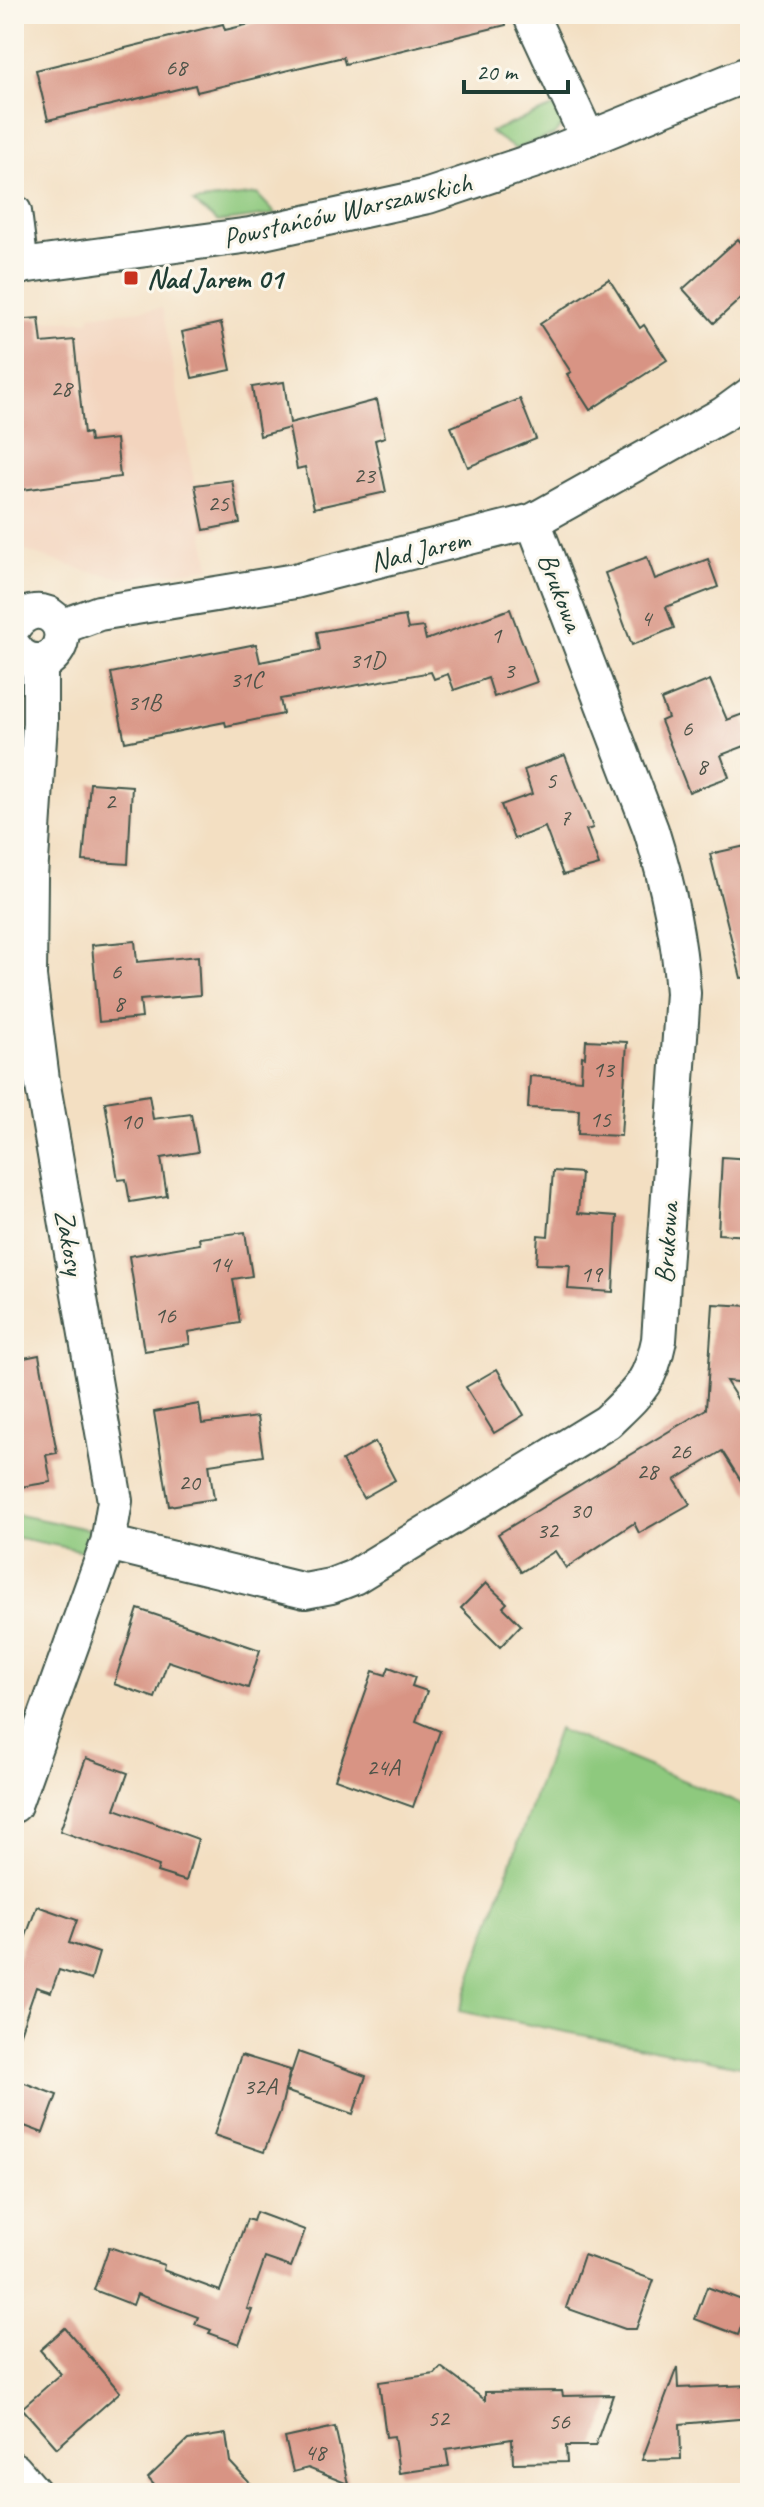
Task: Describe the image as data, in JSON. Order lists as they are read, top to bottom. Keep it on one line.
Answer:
{"streets":{"street":["Powstańców Warszawskich","Nad Jarem","Brukowa","Zakosy"]},"crossings":[["Nad Jarem","Brukowa"],["Nad Jarem","Zakosy"],["Brukowa","Zakosy"]],"places":{"transit":["Nad Jarem 01"]},"house_numbers":["68","28","23","25","4","1","31D","3","31C","31B","6","8","5","2","7","6","8","13","15","10","14","19","16","26","28","20","30","32","24A","32A","52","56","48"],"scale_bar":"20 m"}
